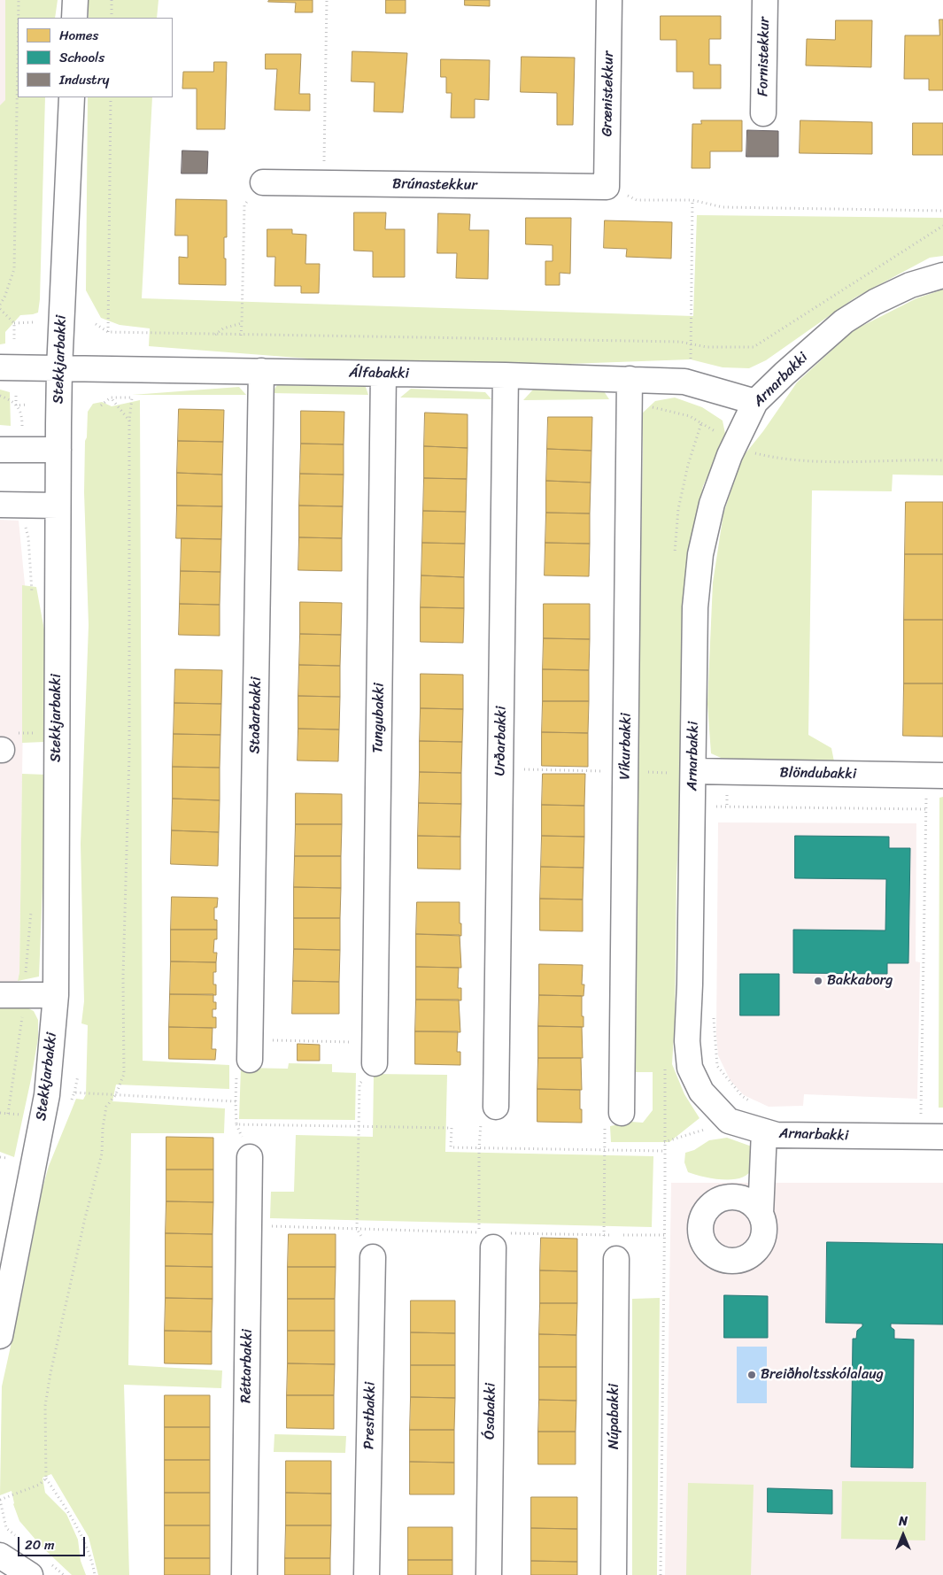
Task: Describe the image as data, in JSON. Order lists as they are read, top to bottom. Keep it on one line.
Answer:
{"streets":{"street":["Fornistekkur","Grænistekkur","Brúnastekkur","Stekkjarbakki","Álfabakki","Arnarbakki","Staðarbakki","Tungubakki","Urðarbakki","Víkurbakki","Blöndubakki","Réttarbakki","Ósabakki","Prestbakki","Núpabakki"]},"crossings":[["Grænistekkur","Brúnastekkur"],["Stekkjarbakki","Álfabakki"],["Álfabakki","Arnarbakki"],["Álfabakki","Staðarbakki"],["Álfabakki","Tungubakki"],["Álfabakki","Urðarbakki"],["Álfabakki","Víkurbakki"],["Arnarbakki","Blöndubakki"]],"places":["Bakkaborg","Breiðholtsskólalaug"],"legend":["Homes","Schools","Industry"],"scale_bar":"20 m","north":"top"}
